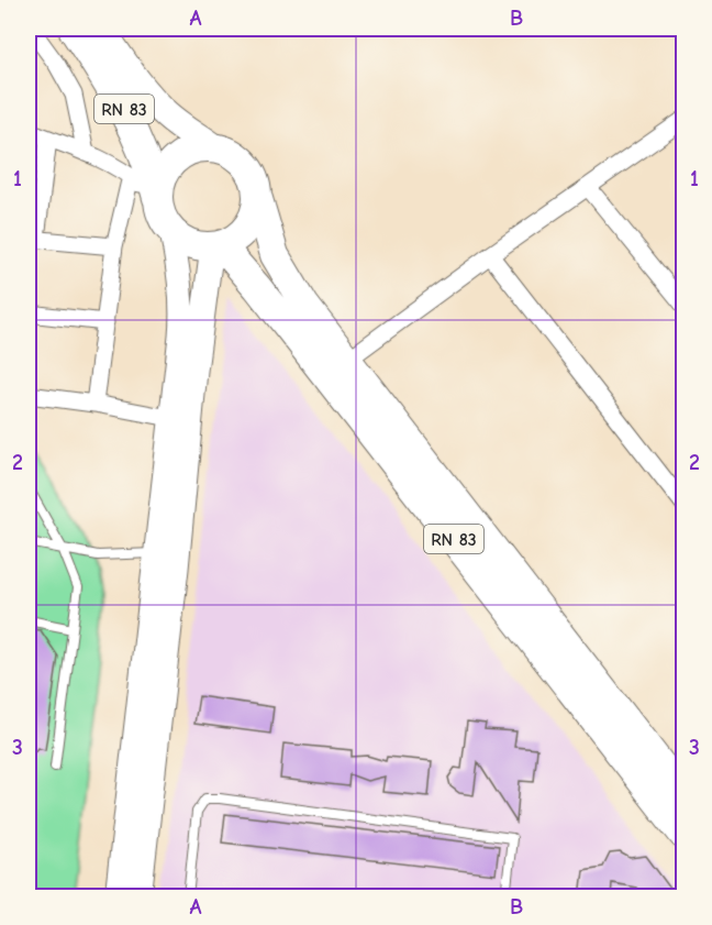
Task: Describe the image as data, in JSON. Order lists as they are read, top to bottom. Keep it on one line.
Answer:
{"streets":{"highway":["RN 83"]},"grid":{"columns":["A","B"],"rows":["1","2","3"]}}
